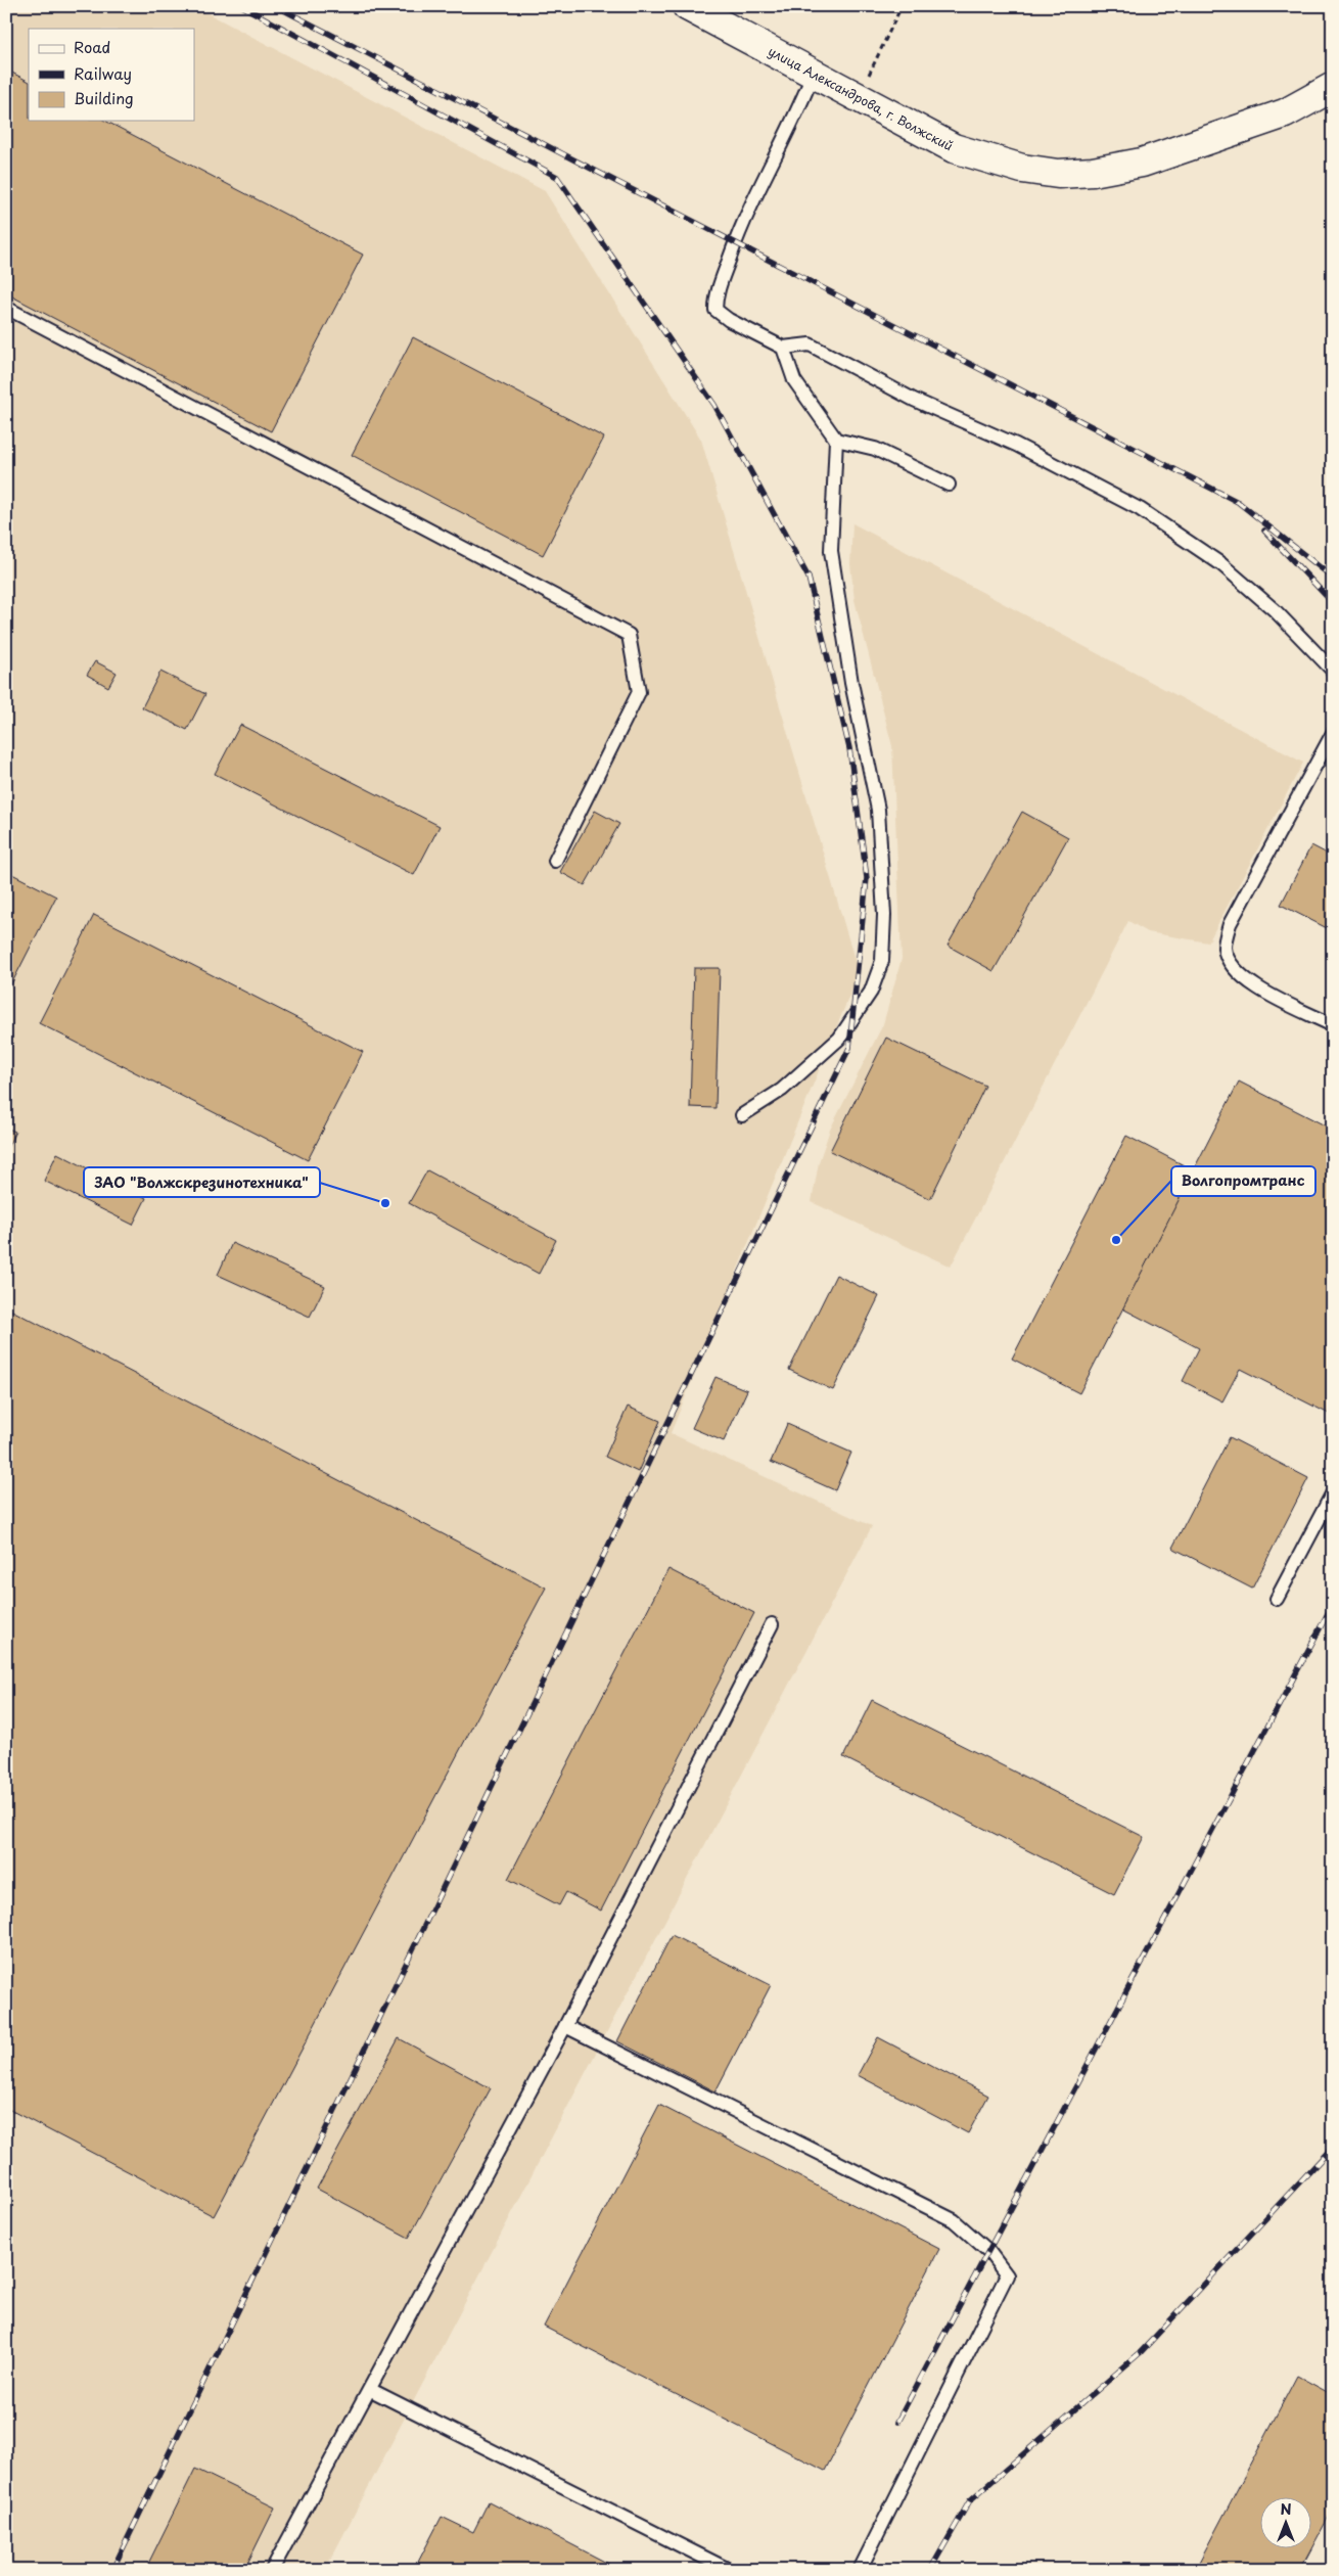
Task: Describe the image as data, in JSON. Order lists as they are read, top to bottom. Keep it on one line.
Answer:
{"streets":{"street":["улица Александрова, г. Волжский"]},"places":["ЗАО \"Волжскрезинотехника\"","Волгопромтранс"],"legend":["Road","Railway","Building"],"north":"top"}
